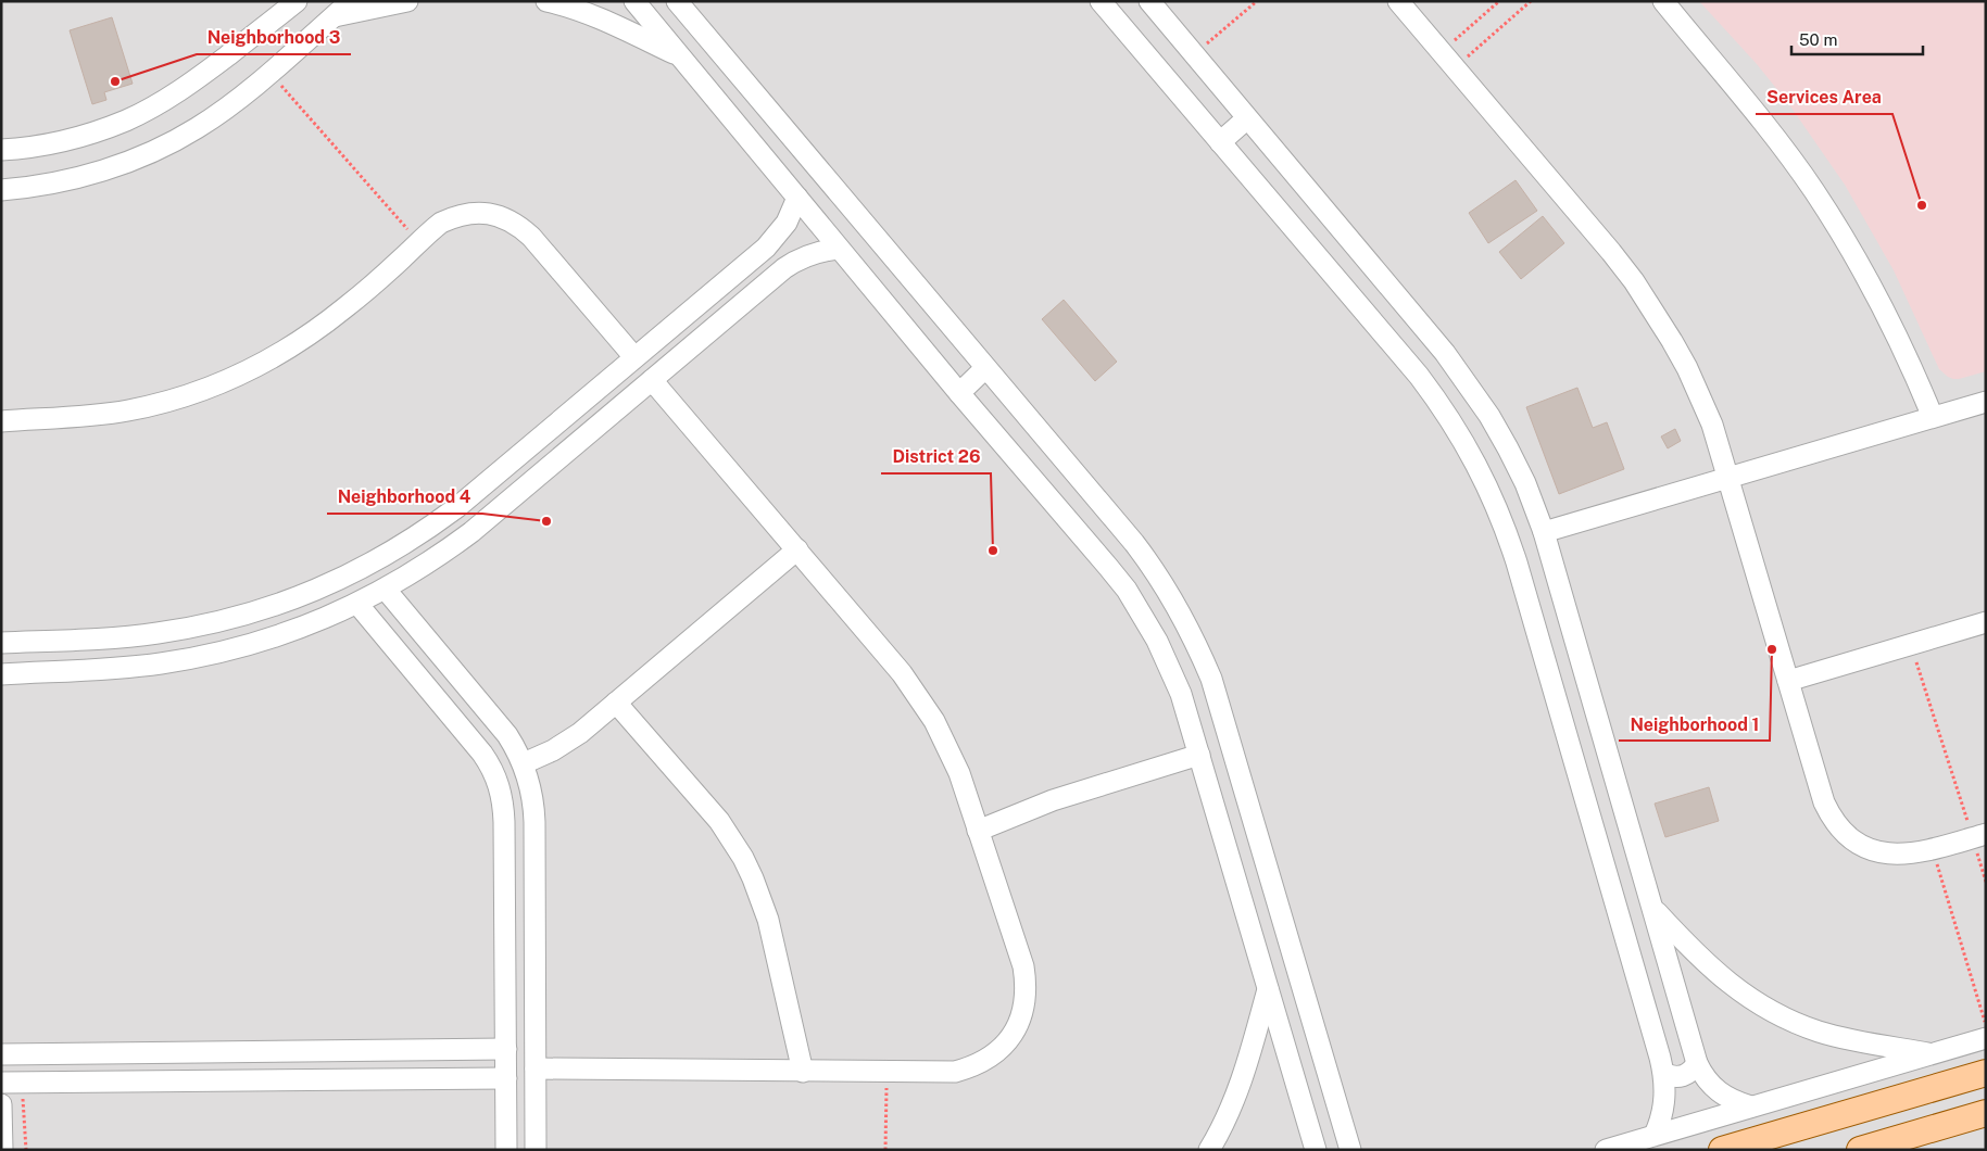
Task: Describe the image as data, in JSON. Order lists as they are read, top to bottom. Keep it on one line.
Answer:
{"places":["Neighborhood 3","Services Area","Neighborhood 4","District 26","Neighborhood 1"],"scale_bar":"50 m"}
